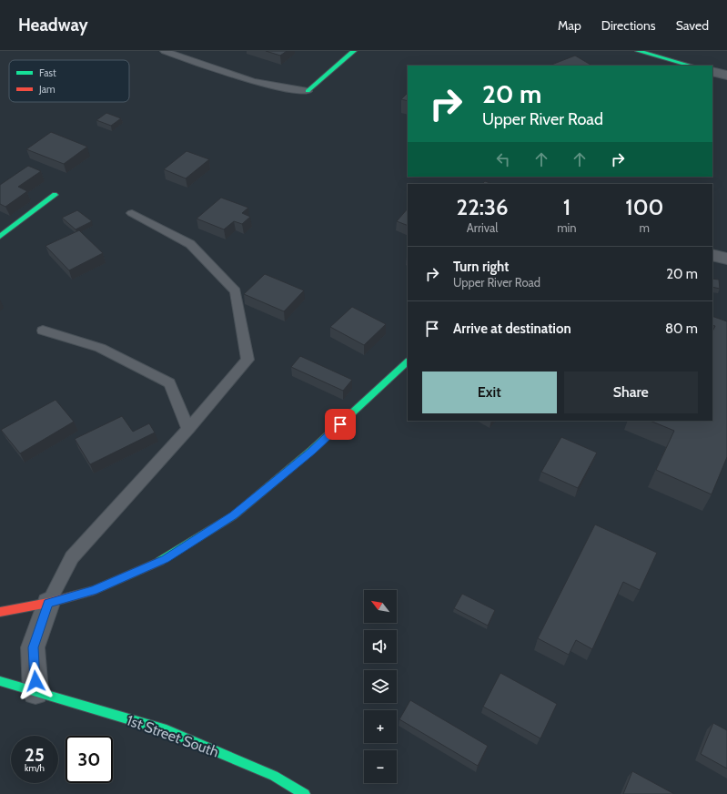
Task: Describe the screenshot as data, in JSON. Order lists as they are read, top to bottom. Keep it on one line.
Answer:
{"streets":{"street":["1st Street South"]},"legend":["Fast","Jam"],"north":"top left","page":{"header":"Headway","nav":["Map","Directions","Saved"],"turn":["20 m","Upper River Road"],"eta":["22:36","Arrival","1","min","100","m"],"list":[{"name":"Turn right","note":"Upper River Road","value":"20 m"},{"name":"Arrive at destination","value":"80 m"}],"buttons":["Exit","Share"],"map_buttons":["+","−"],"speed":"25 km/h","limit":"30"}}
